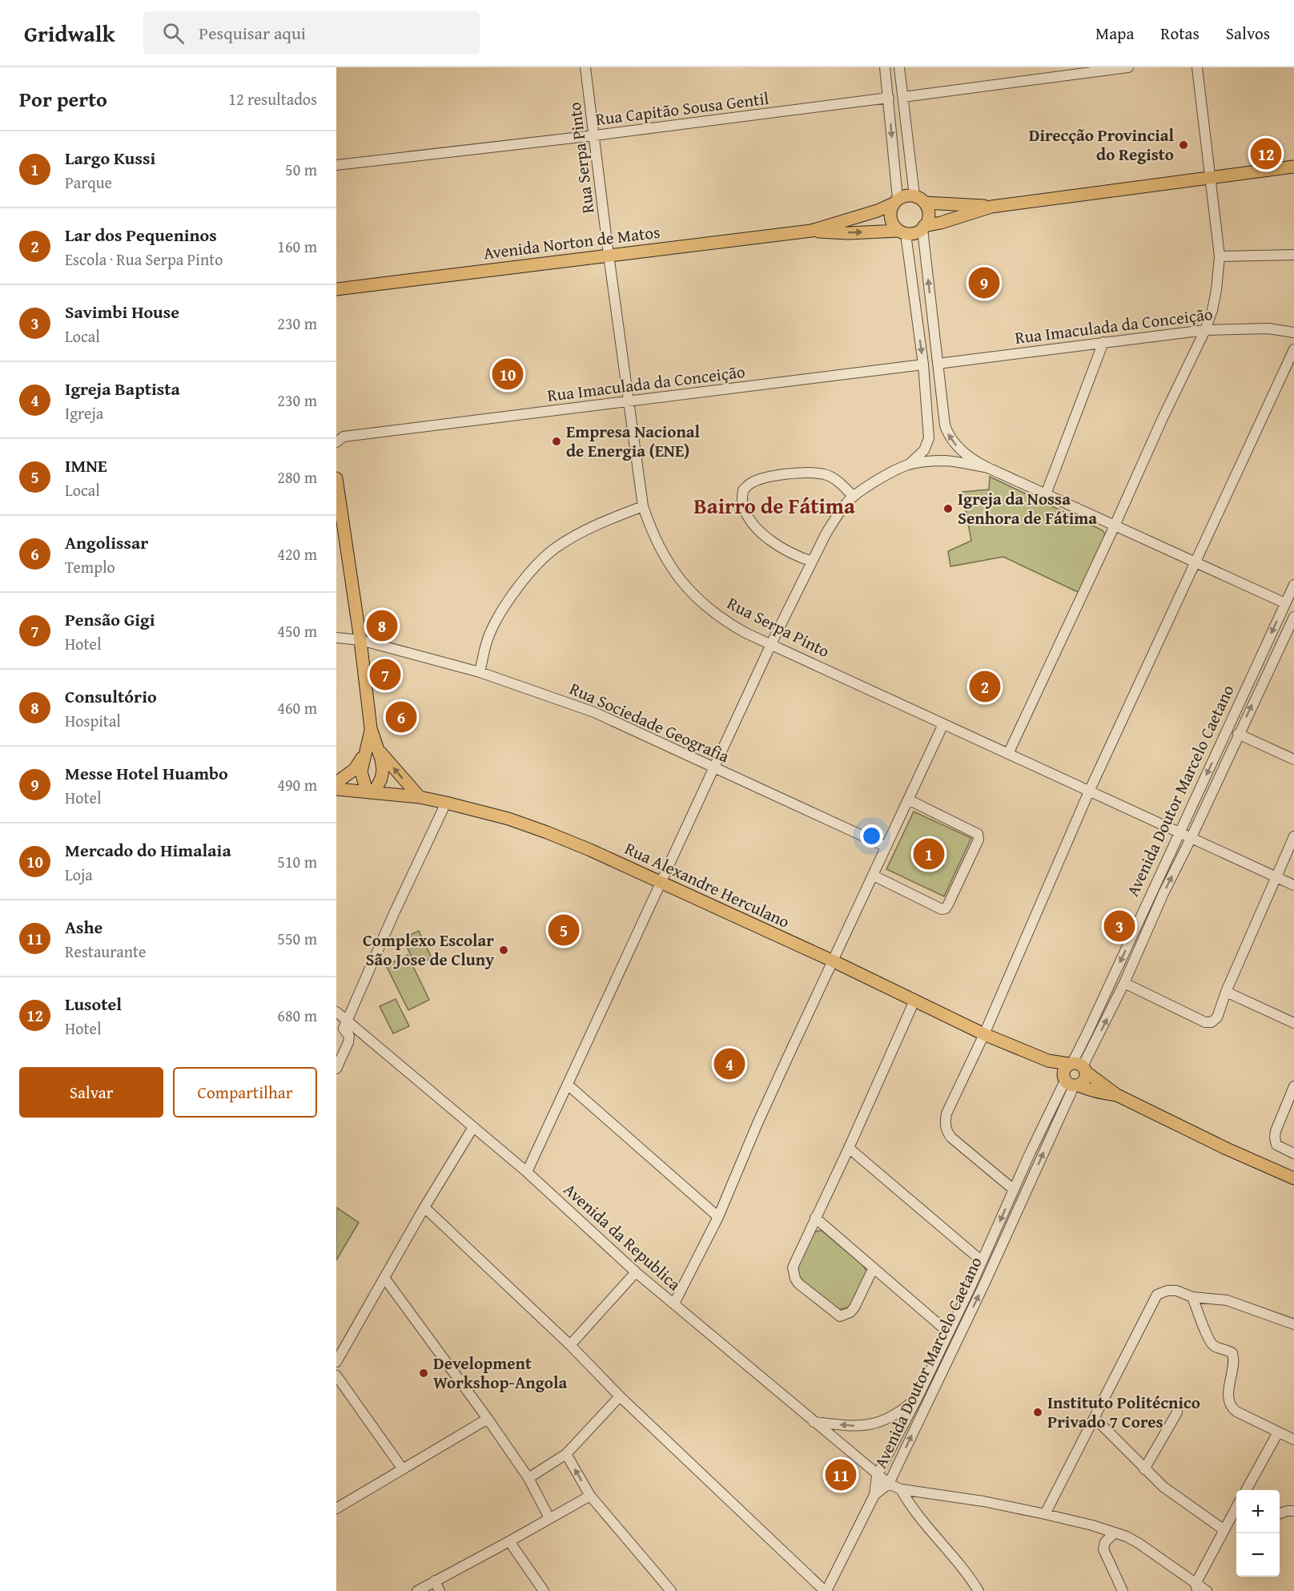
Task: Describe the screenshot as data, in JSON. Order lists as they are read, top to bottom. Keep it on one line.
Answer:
{"streets":{"main road":["Avenida Norton de Matos","Avenida Doutor Marcelo Caetano","Rua Alexandre Herculano"],"street":["Rua Capitão Sousa Gentil","Rua Serpa Pinto","Rua Imaculada da Conceição","Rua Sociedade Geografia","Avenida da Republica"]},"crossings":[["Rua Capitão Sousa Gentil","Rua Serpa Pinto"],["Rua Serpa Pinto","Avenida Norton de Matos"],["Rua Serpa Pinto","Rua Imaculada da Conceição"],["Rua Serpa Pinto","Avenida Doutor Marcelo Caetano"],["Avenida Doutor Marcelo Caetano","Rua Alexandre Herculano"],["Avenida Doutor Marcelo Caetano","Avenida da Republica"]],"districts":["Bairro de Fátima"],"places":["Direcção Provincial do Registo","Empresa Nacional de Energia (ENE)","Igreja da Nossa Senhora de Fátima","Complexo Escolar São Jose de Cluny","Development Workshop-Angola","Instituto Politécnico Privado 7 Cores"],"page":{"header":"Gridwalk","search":"Pesquisar aqui","nav":["Mapa","Rotas","Salvos"],"heading":["Por perto","12 resultados"],"list":[{"mark":"1","name":"Largo Kussi","note":"Parque","value":"50 m"},{"mark":"2","name":"Lar dos Pequeninos","note":"Escola · Rua Serpa Pinto","value":"160 m"},{"mark":"3","name":"Savimbi House","note":"Local","value":"230 m"},{"mark":"4","name":"Igreja Baptista","note":"Igreja","value":"230 m"},{"mark":"5","name":"IMNE","note":"Local","value":"280 m"},{"mark":"6","name":"Angolissar","note":"Templo","value":"420 m"},{"mark":"7","name":"Pensão Gigi","note":"Hotel","value":"450 m"},{"mark":"8","name":"Consultório","note":"Hospital","value":"460 m"},{"mark":"9","name":"Messe Hotel Huambo","note":"Hotel","value":"490 m"},{"mark":"10","name":"Mercado do Himalaia","note":"Loja","value":"510 m"},{"mark":"11","name":"Ashe","note":"Restaurante","value":"550 m"},{"mark":"12","name":"Lusotel","note":"Hotel","value":"680 m"}],"pins":["12","9","10","8","7","2","6","1","3","5","4","11"],"buttons":["Salvar","Compartilhar"],"map_buttons":["+","−"]}}
